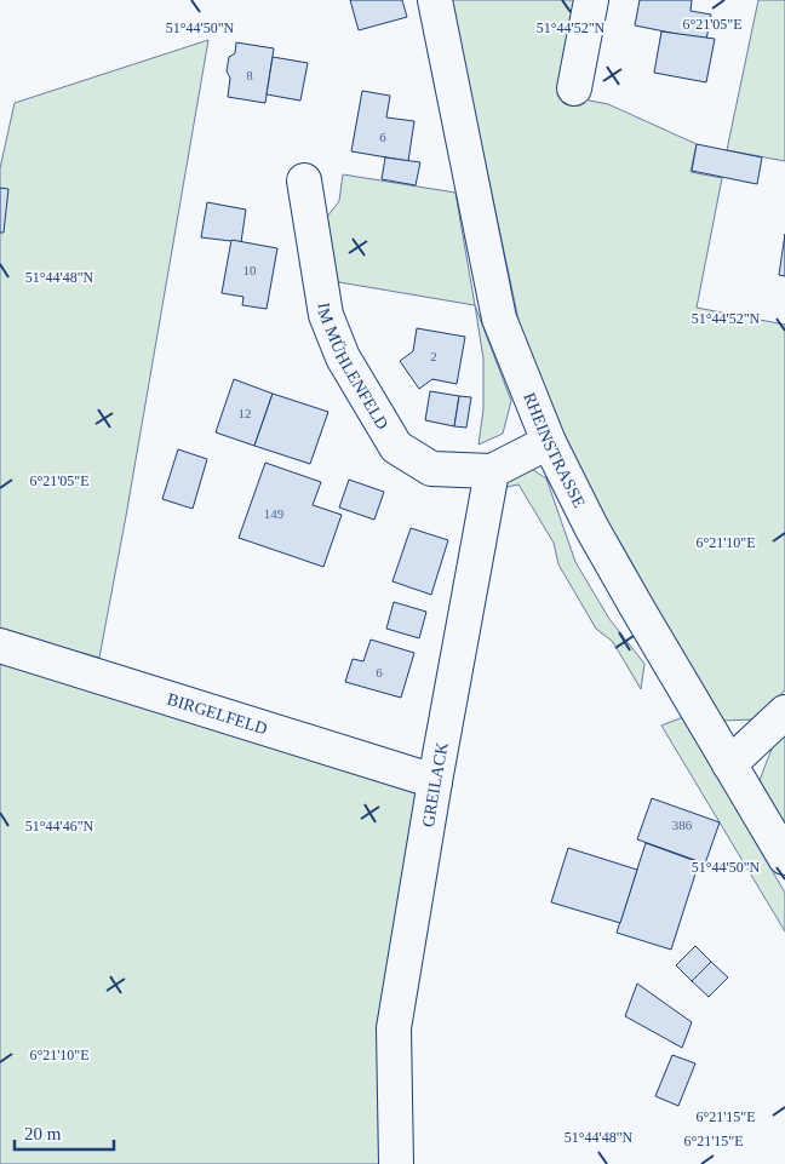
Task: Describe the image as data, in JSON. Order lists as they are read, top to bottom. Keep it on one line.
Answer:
{"streets":{"street":["IM MÜHLENFELD","RHEINSTRASSE","BIRGELFELD","GREILACK"]},"crossings":[["IM MÜHLENFELD","GREILACK"],["BIRGELFELD","GREILACK"]],"house_numbers":["8","6","10","2","12","149","6","386"],"scale_bar":"20 m","coordinates":["6°21'05\"E","51°44'50\"N","51°44'52\"N","51°44'48\"N","6°21'10\"E","51°44'46\"N","6°21'15\"E"]}
